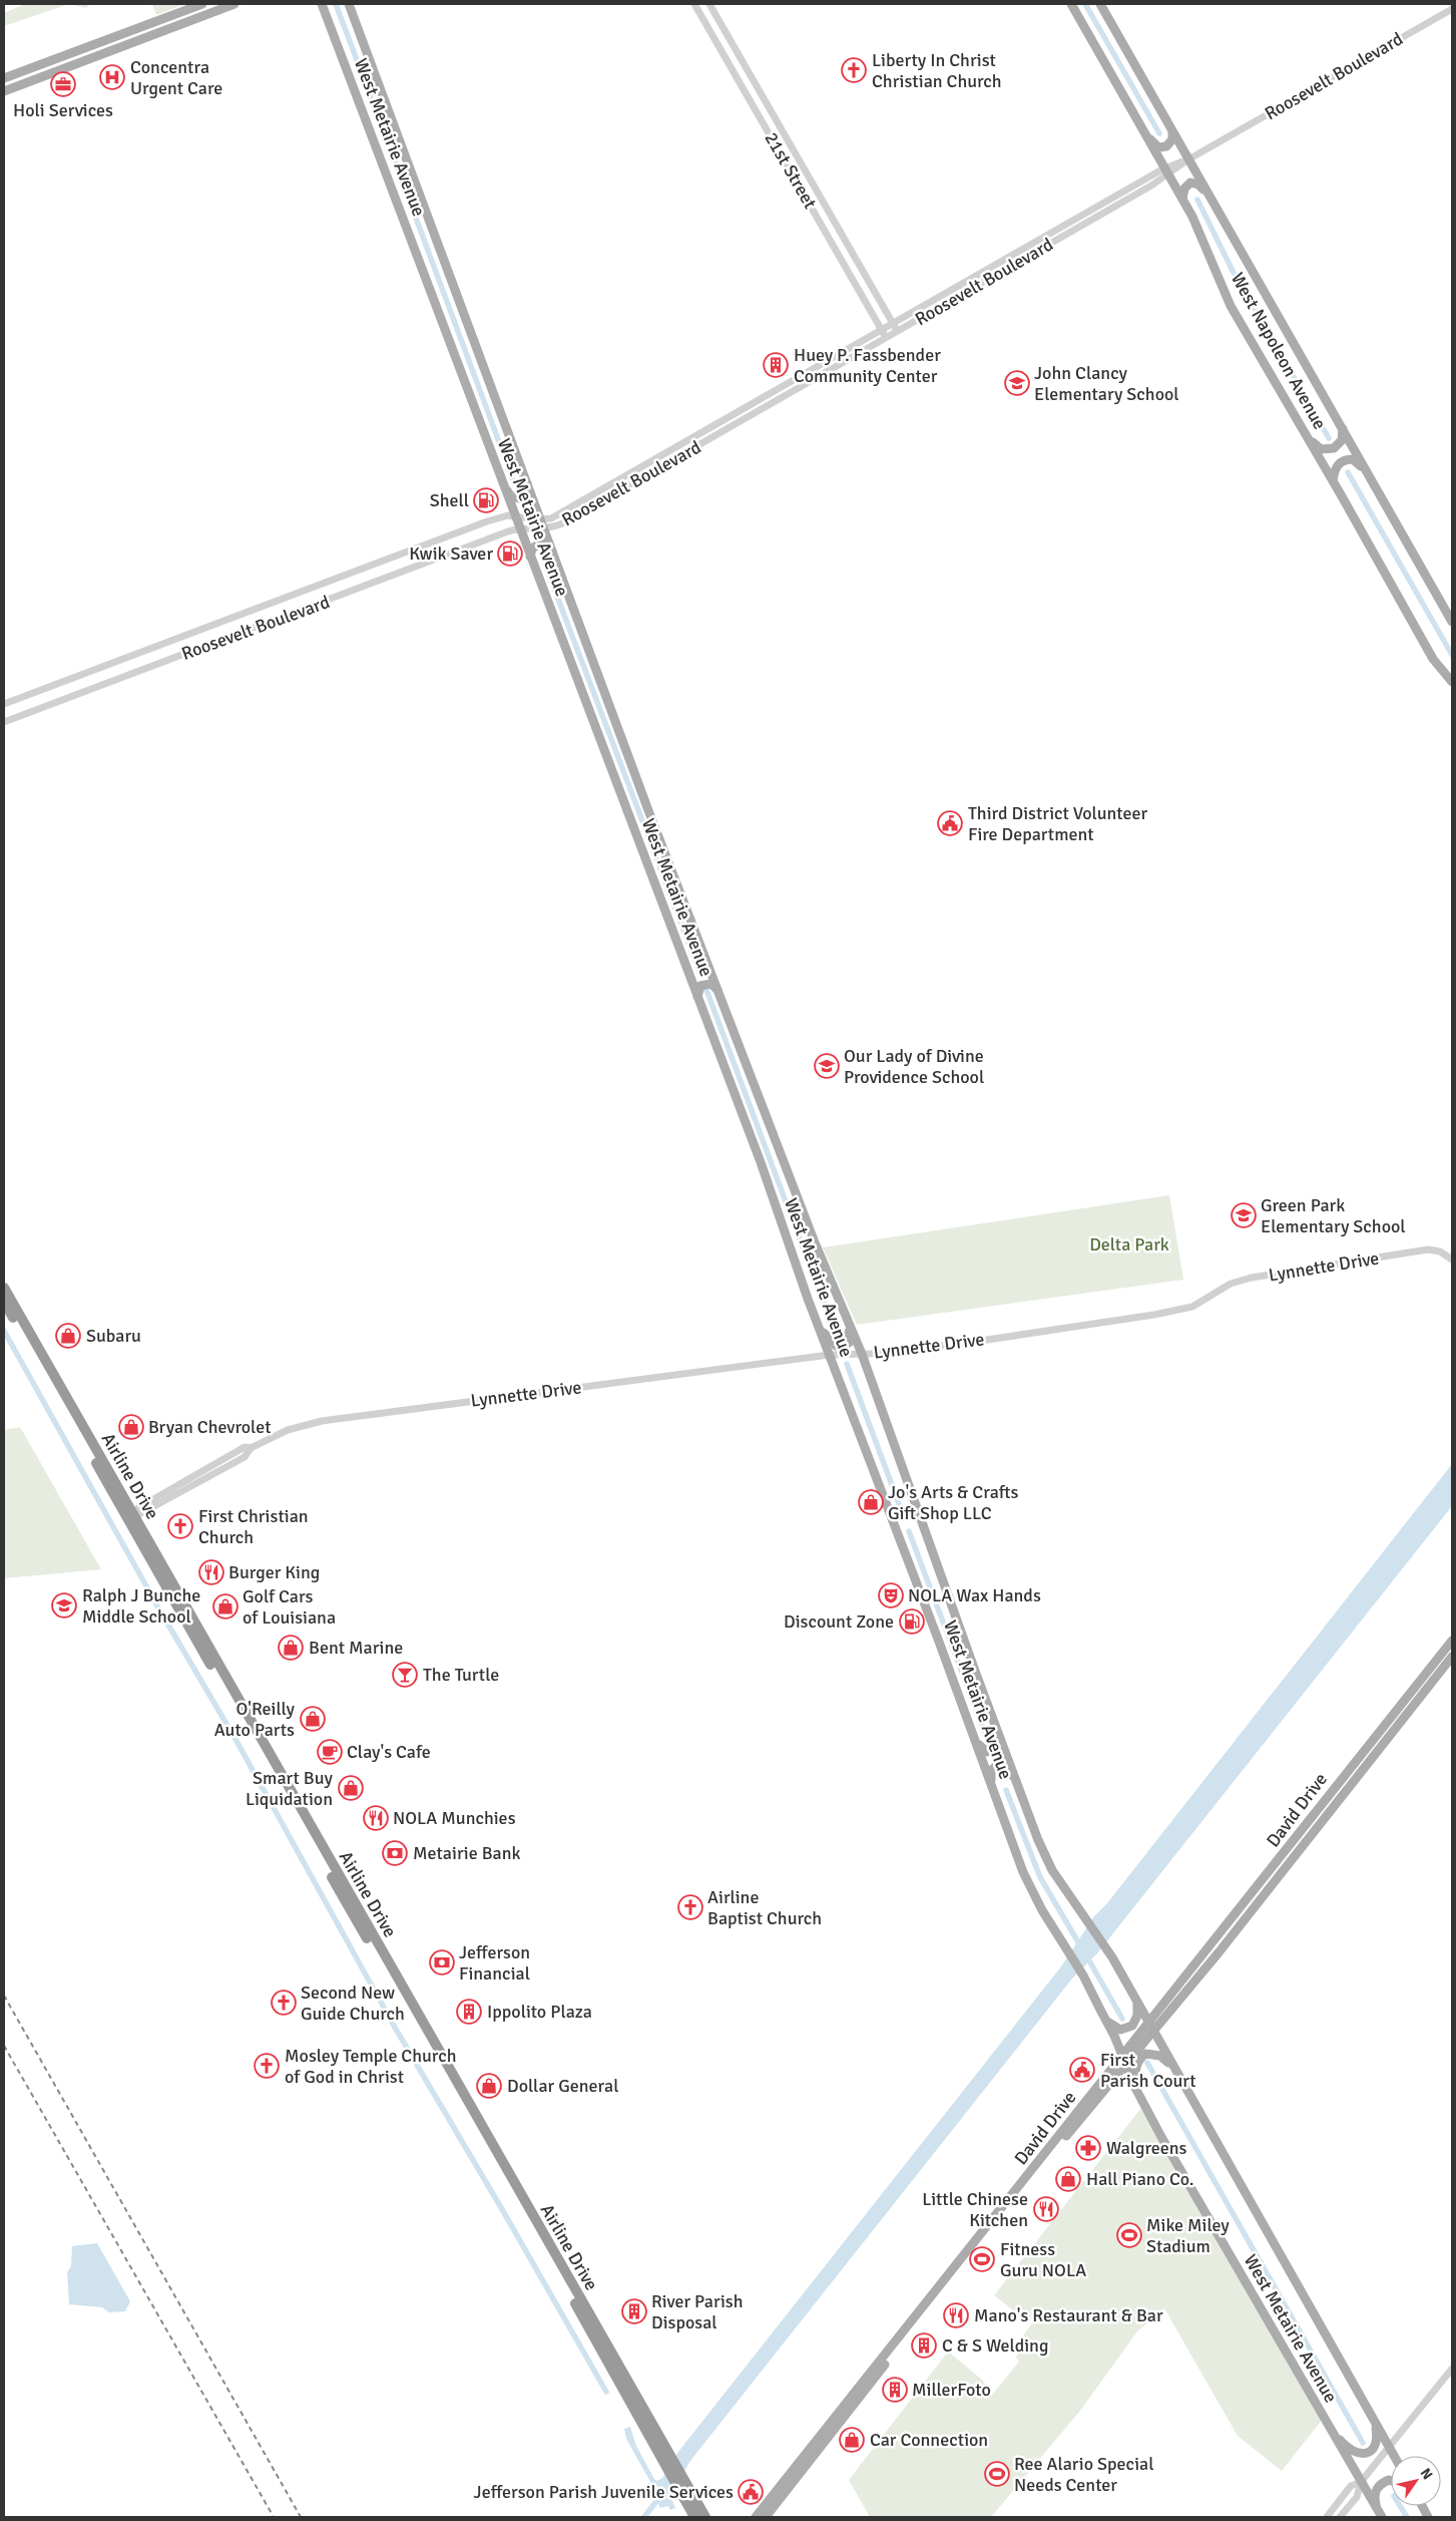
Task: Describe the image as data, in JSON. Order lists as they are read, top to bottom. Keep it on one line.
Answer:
{"streets":{"highway":["Airline Drive"],"main road":["West Metairie Avenue","West Napoleon Avenue","David Drive"],"street":["Roosevelt Boulevard","21st Street","Lynnette Drive"]},"crossings":[["Roosevelt Boulevard","West Metairie Avenue"],["Roosevelt Boulevard","21st Street"],["Roosevelt Boulevard","West Napoleon Avenue"],["West Metairie Avenue","Lynnette Drive"],["West Metairie Avenue","David Drive"],["Lynnette Drive","Airline Drive"]],"parks":["Delta Park"],"places":{"church":["Liberty In Christ Christian Church","First Christian Church","Airline Baptist Church","Second New Guide Church","Mosley Temple Church of God in Christ"],"hospital":["Concentra Urgent Care"],"office":["Holi Services"],"building":["Huey P. Fassbender Community Center","Ippolito Plaza","River Parish Disposal","C & S Welding","MillerFoto"],"school or university":["John Clancy Elementary School","Our Lady of Divine Providence School","Green Park Elementary School","Ralph J Bunche Middle School"],"fuel station":["Shell","Kwik Saver","Discount Zone"],"public building":["Third District Volunteer Fire Department","First Parish Court","Jefferson Parish Juvenile Services"],"shop":["Subaru","Bryan Chevrolet","Jo's Arts & Crafts Gift Shop LLC","Golf Cars of Louisiana","Bent Marine","O'Reilly Auto Parts","Smart Buy Liquidation","Dollar General","Hall Piano Co.","Car Connection"],"restaurant":["Burger King","NOLA Munchies","Little Chinese Kitchen","Mano's Restaurant & Bar"],"theatre":["NOLA Wax Hands"],"bar":["The Turtle"],"cafe":["Clay's Cafe"],"bank":["Metairie Bank","Jefferson Financial"],"pharmacy":["Walgreens"],"sports":["Mike Miley Stadium","Fitness Guru NOLA","Ree Alario Special Needs Center"]},"north":"top right"}
